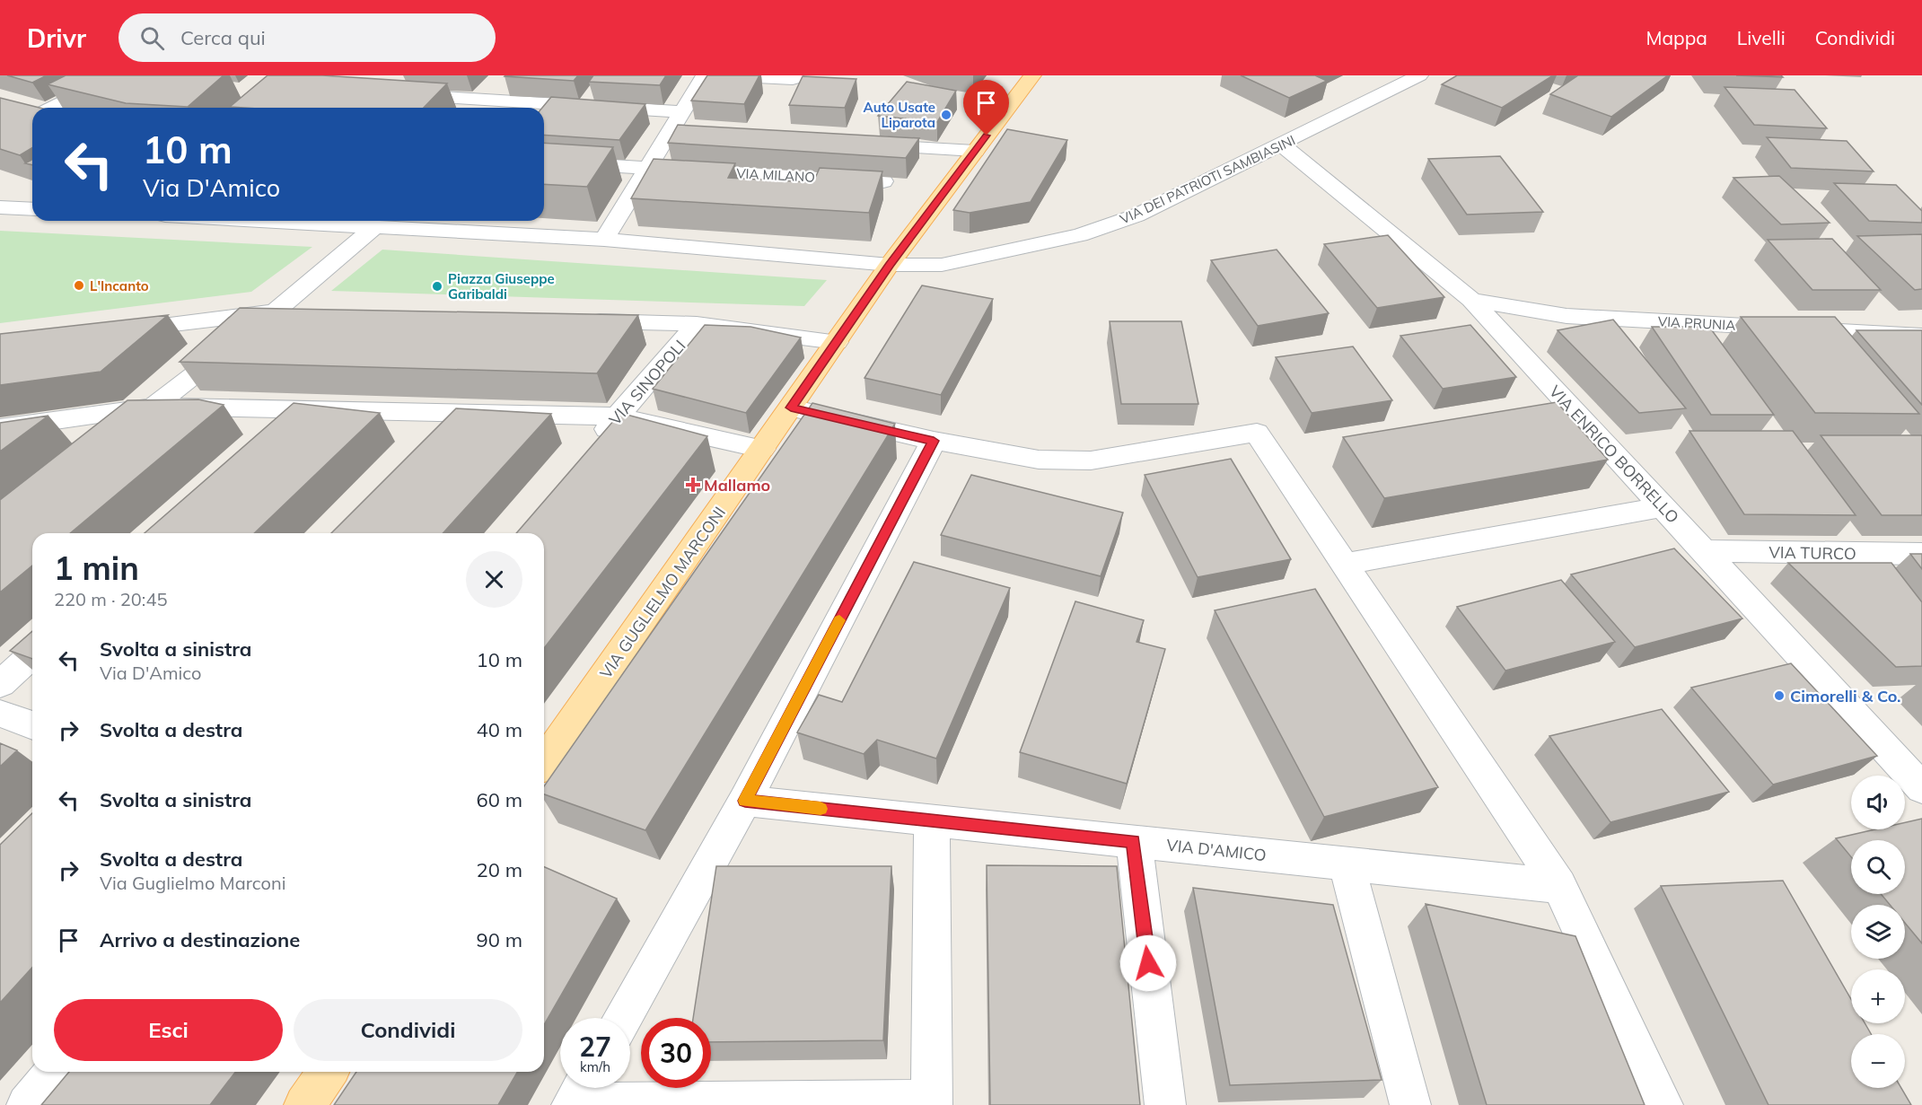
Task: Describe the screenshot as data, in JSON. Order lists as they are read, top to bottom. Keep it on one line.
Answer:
{"streets":{"main road":["VIA GUGLIELMO MARCONI"],"street":["VIA MILANO","VIA DEI PATRIOTI SAMBIASINI","VIA PRUNIA","VIA SINOPOLI","VIA ENRICO BORRELLO","VIA TURCO","VIA D'AMICO"]},"crossings":[["VIA DEI PATRIOTI SAMBIASINI","VIA ENRICO BORRELLO"],["VIA DEI PATRIOTI SAMBIASINI","VIA GUGLIELMO MARCONI"],["VIA PRUNIA","VIA ENRICO BORRELLO"],["VIA ENRICO BORRELLO","VIA TURCO"]],"places":{"other":["Auto Usate Liparota","L'Incanto","Piazza Giuseppe Garibaldi","Cimorelli & Co."],"health":["Mallamo"]},"page":{"header":"Drivr","search":"Cerca qui","nav":["Mappa","Livelli","Condividi"],"turn":["10 m","Via D'Amico"],"heading":["1 min","220 m · 20:45"],"list":[{"name":"Svolta a sinistra","note":"Via D'Amico","value":"10 m"},{"name":"Svolta a destra","value":"40 m"},{"name":"Svolta a sinistra","value":"60 m"},{"name":"Svolta a destra","note":"Via Guglielmo Marconi","value":"20 m"},{"name":"Arrivo a destinazione","value":"90 m"}],"map_buttons":["+","−"],"buttons":["Esci","Condividi"],"speed":"27 km/h","limit":"30"}}
